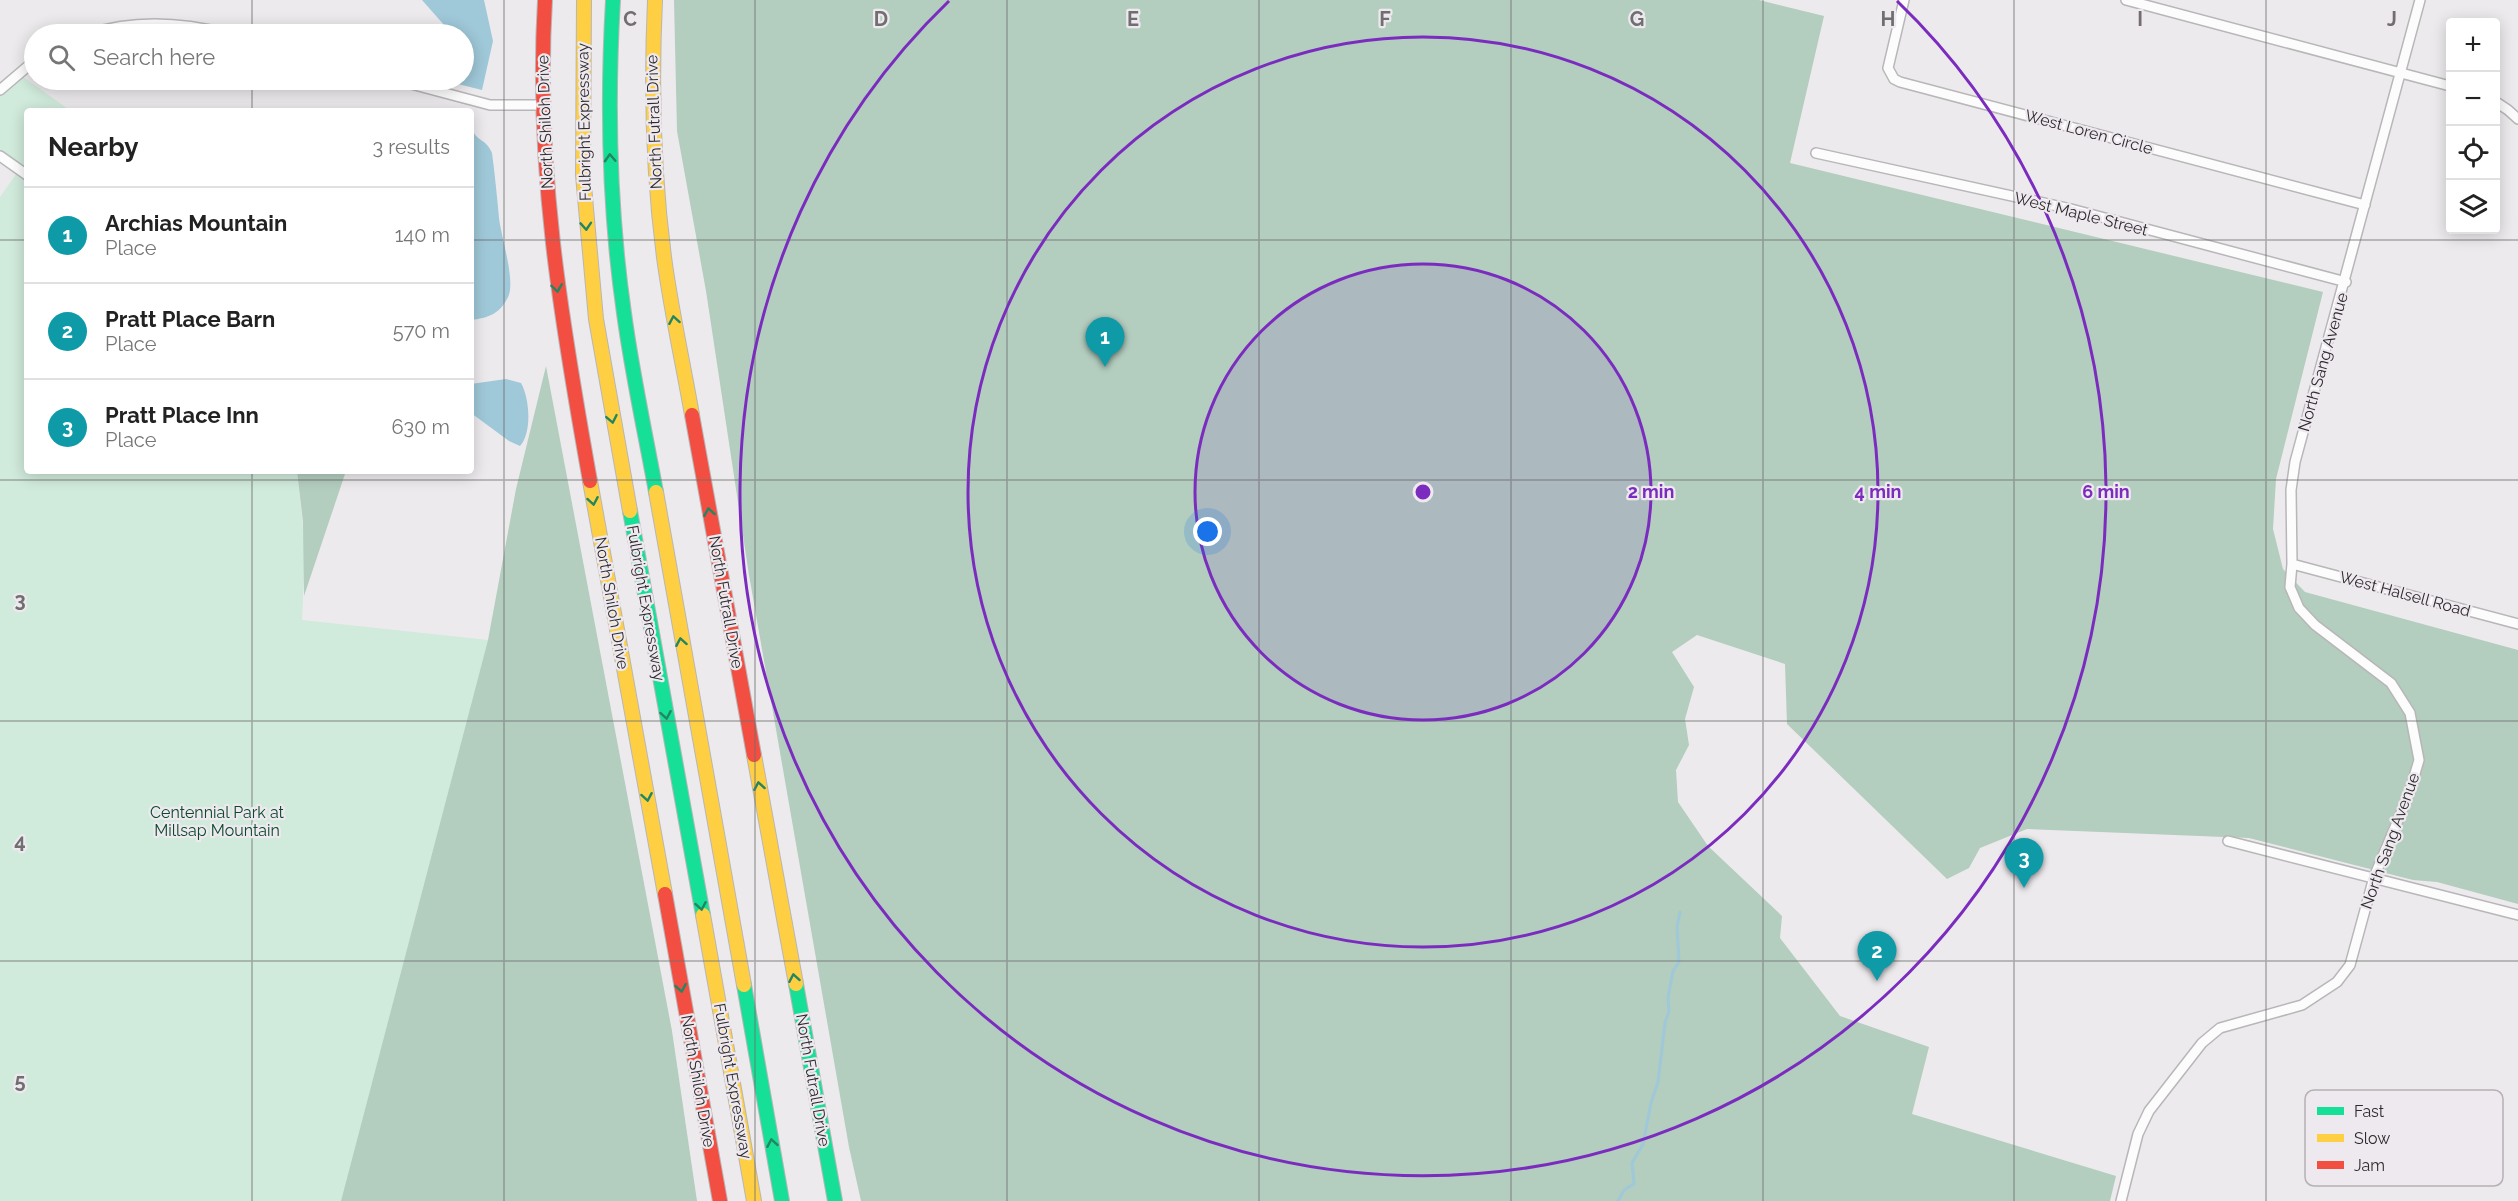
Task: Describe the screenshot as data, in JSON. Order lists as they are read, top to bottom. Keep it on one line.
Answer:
{"streets":{"main road":["North Shiloh Drive","Fulbright Expressway","North Futrall Drive"],"street":["West Loren Circle","West Maple Street","North Sang Avenue","West Halsell Road"]},"crossings":[["West Loren Circle","North Sang Avenue"],["West Maple Street","North Sang Avenue"],["North Sang Avenue","West Halsell Road"]],"one_way":["North Shiloh Drive","North Futrall Drive"],"parks":["Centennial Park at Millsap Mountain"],"legend":["Fast","Slow","Jam"],"page":{"map_buttons":["+","−"],"search":"Search here","heading":["Nearby","3 results"],"list":[{"mark":"1","name":"Archias Mountain","note":"Place","value":"140 m"},{"mark":"2","name":"Pratt Place Barn","note":"Place","value":"570 m"},{"mark":"3","name":"Pratt Place Inn","note":"Place","value":"630 m"}],"pins":["1","3","2"]},"grid":{"columns":["C","D","E","F","G","H","I","J"],"rows":["3","4","5"]},"rings":["2 min","4 min","6 min"]}
